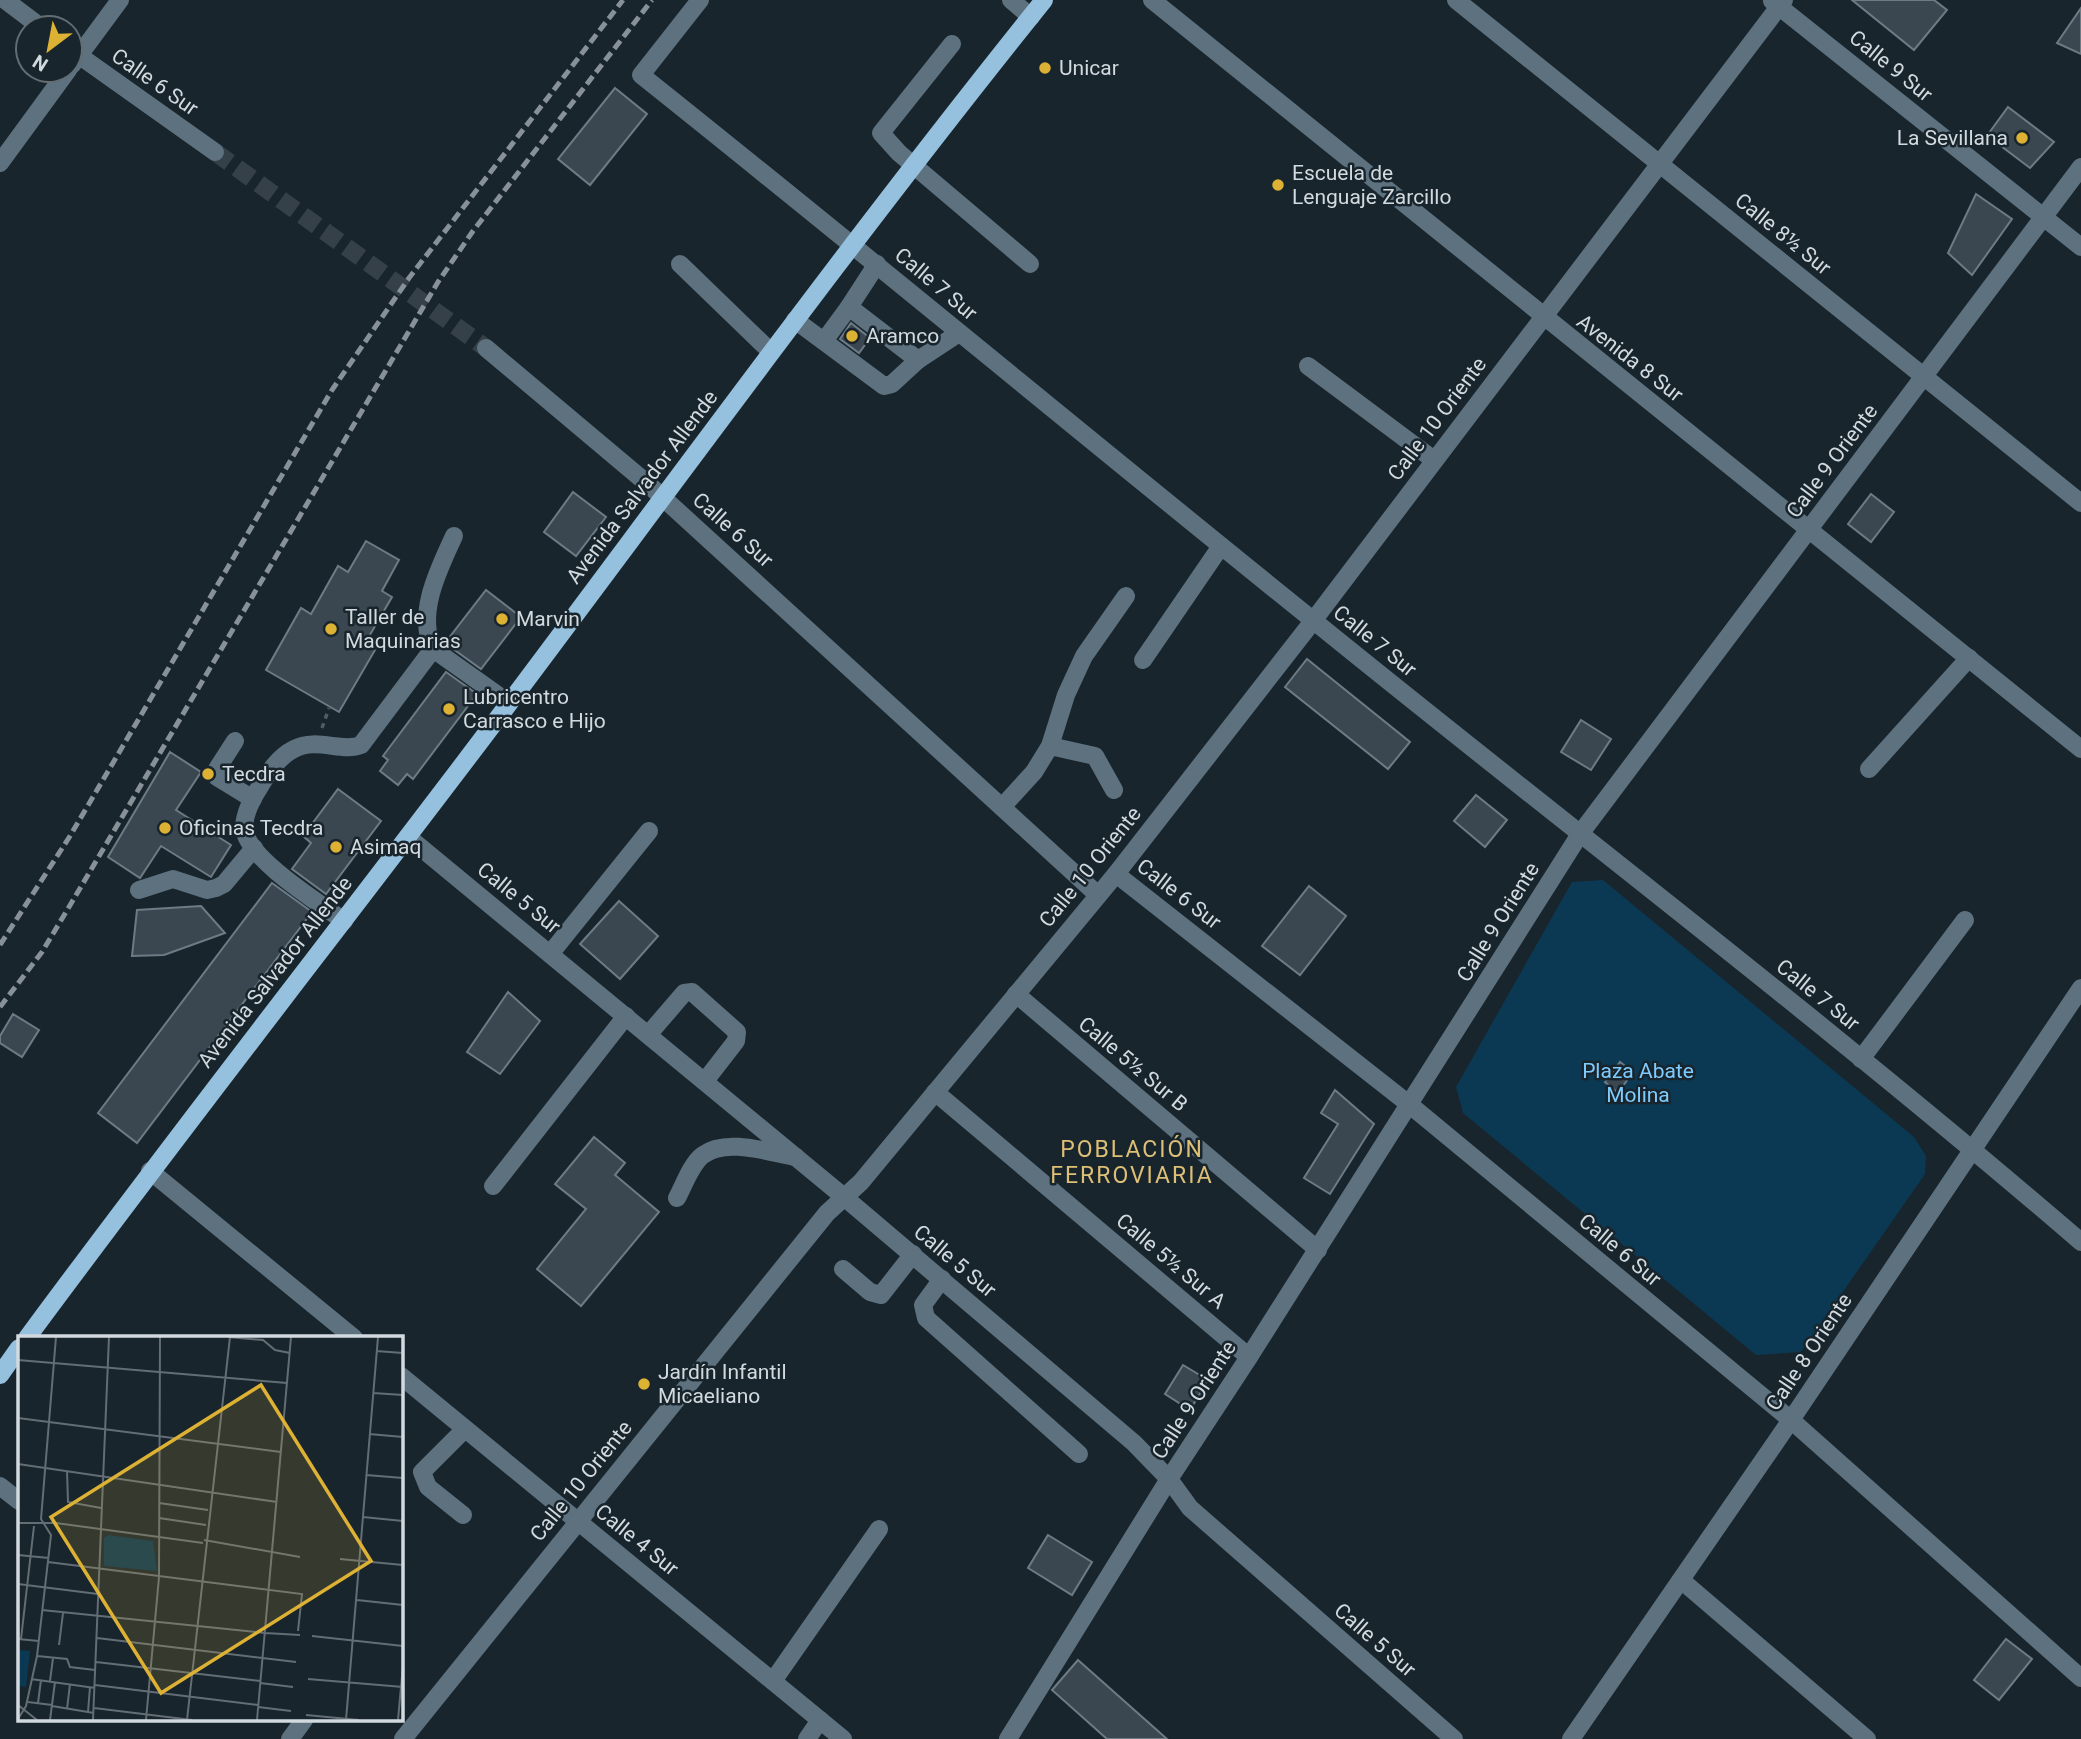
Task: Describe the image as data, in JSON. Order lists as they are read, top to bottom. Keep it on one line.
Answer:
{"streets":{"main road":["Avenida Salvador Allende"],"street":["Calle 9 Sur","Calle 6 Sur","Calle 8½ Sur","Calle 7 Sur","Avenida 8 Sur","Calle 10 Oriente","Calle 9 Oriente","Calle 5 Sur","Calle 5½ Sur B","Calle 5½ Sur A","Calle 8 Oriente","Calle 4 Sur"]},"crossings":[["Calle 9 Sur","Calle 10 Oriente"],["Calle 9 Sur","Calle 9 Oriente"],["Calle 6 Sur","Calle 10 Oriente"],["Calle 6 Sur","Calle 9 Oriente"],["Calle 6 Sur","Avenida Salvador Allende"],["Calle 6 Sur","Calle 8 Oriente"],["Calle 8½ Sur","Calle 10 Oriente"],["Calle 8½ Sur","Calle 9 Oriente"],["Calle 7 Sur","Calle 10 Oriente"],["Calle 7 Sur","Calle 9 Oriente"],["Calle 7 Sur","Avenida Salvador Allende"],["Calle 7 Sur","Calle 8 Oriente"],["Avenida 8 Sur","Calle 10 Oriente"],["Avenida 8 Sur","Calle 9 Oriente"],["Calle 10 Oriente","Calle 5 Sur"],["Calle 10 Oriente","Calle 5½ Sur B"],["Calle 10 Oriente","Calle 5½ Sur A"],["Calle 10 Oriente","Calle 4 Sur"],["Calle 9 Oriente","Calle 5 Sur"],["Calle 9 Oriente","Calle 5½ Sur B"],["Calle 9 Oriente","Calle 5½ Sur A"],["Avenida Salvador Allende","Calle 5 Sur"]],"districts":["POBLACIÓN FERROVIARIA"],"parks":["Plaza Abate Molina"],"places":["Unicar","La Sevillana","Escuela de Lenguaje Zarcillo","Aramco","Marvin","Taller de Maquinarias","Lubricentro Carrasco e Hijo","Tecdra","Oficinas Tecdra","Asimaq","Jardín Infantil Micaeliano"],"north":"bottom left"}
